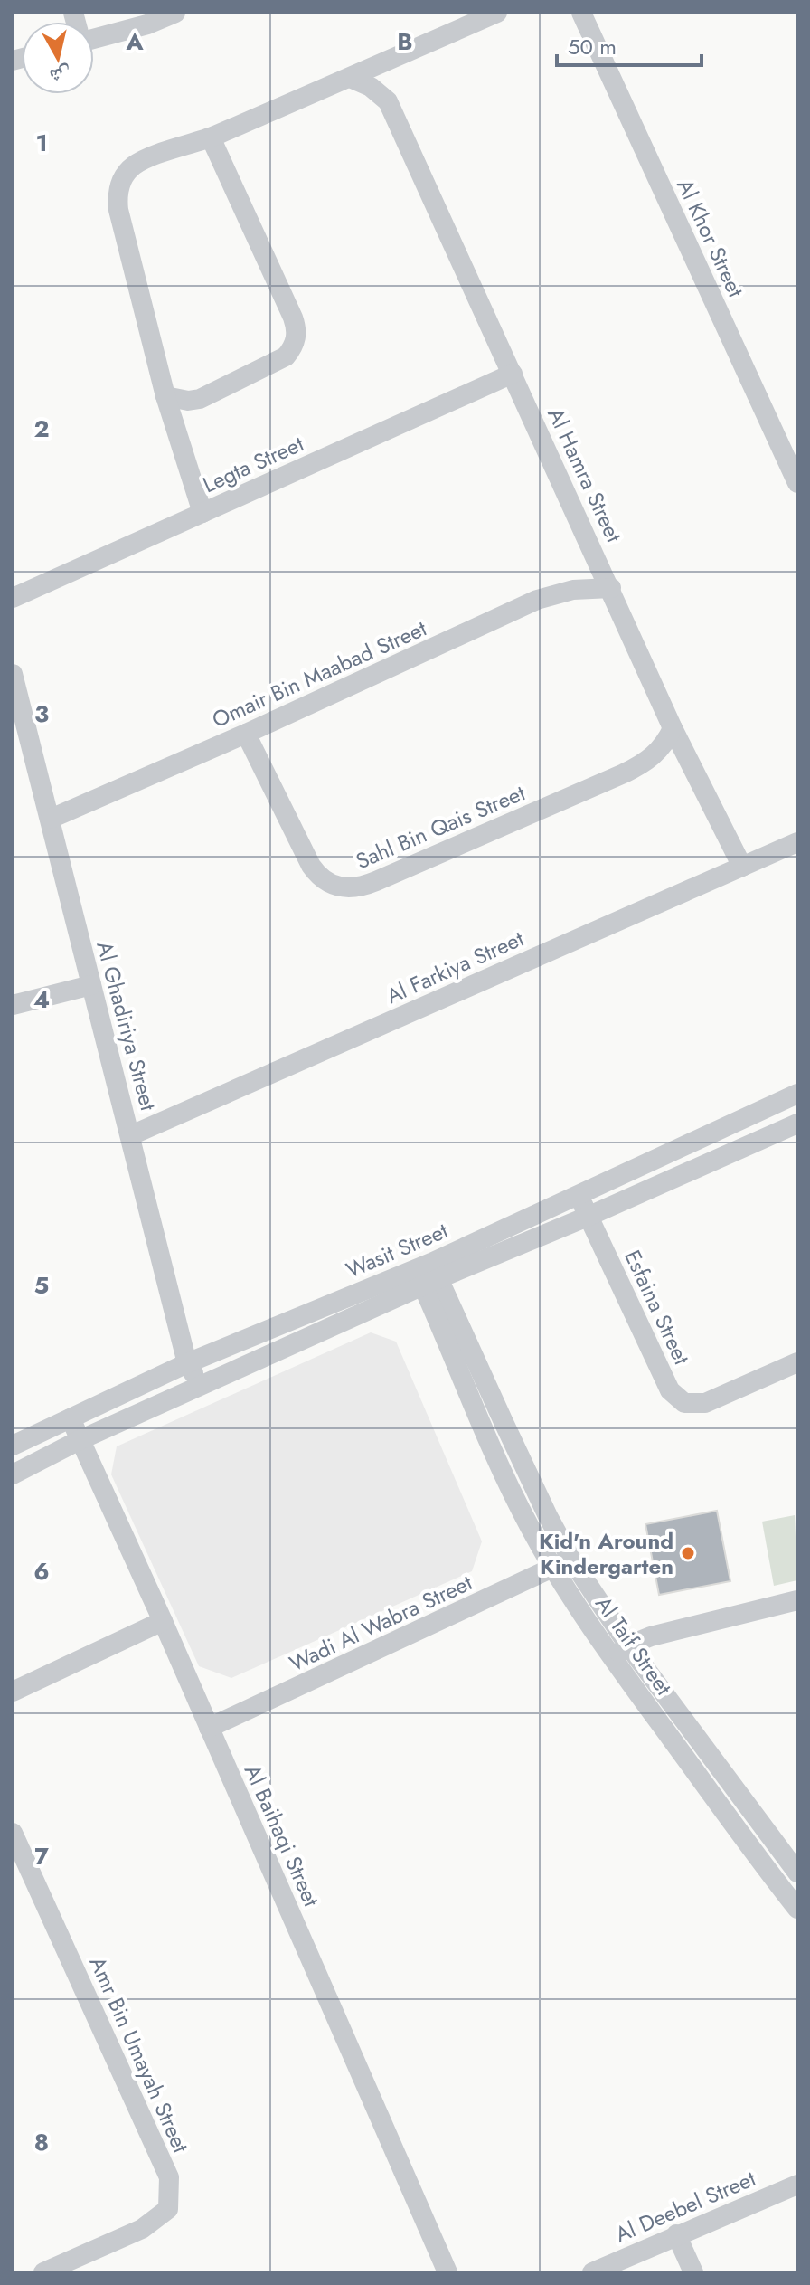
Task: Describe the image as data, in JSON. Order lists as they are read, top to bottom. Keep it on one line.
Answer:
{"streets":{"street":["Al Khor Street","Legta Street","Al Hamra Street","Omair Bin Maabad Street","Sahl Bin Qais Street","Al Farkiya Street","Al Ghadiriya Street","Wasit Street","Esfaina Street","Wadi Al Wabra Street","Al Taif Street","Al Baihaqi Street","Amr Bin Umayah Street","Al Deebel Street"]},"crossings":[["Legta Street","Al Hamra Street"],["Al Hamra Street","Omair Bin Maabad Street"],["Al Hamra Street","Sahl Bin Qais Street"],["Al Hamra Street","Al Farkiya Street"],["Omair Bin Maabad Street","Sahl Bin Qais Street"],["Omair Bin Maabad Street","Al Ghadiriya Street"],["Al Farkiya Street","Al Ghadiriya Street"],["Al Ghadiriya Street","Wasit Street"],["Wasit Street","Esfaina Street"],["Wasit Street","Al Taif Street"],["Wasit Street","Al Baihaqi Street"],["Wadi Al Wabra Street","Al Taif Street"],["Wadi Al Wabra Street","Al Baihaqi Street"]],"places":["Kid'n Around Kindergarten"],"scale_bar":"50 m","north":"bottom","grid":{"columns":["A","B"],"rows":["1","2","3","4","5","6","7","8"]}}
